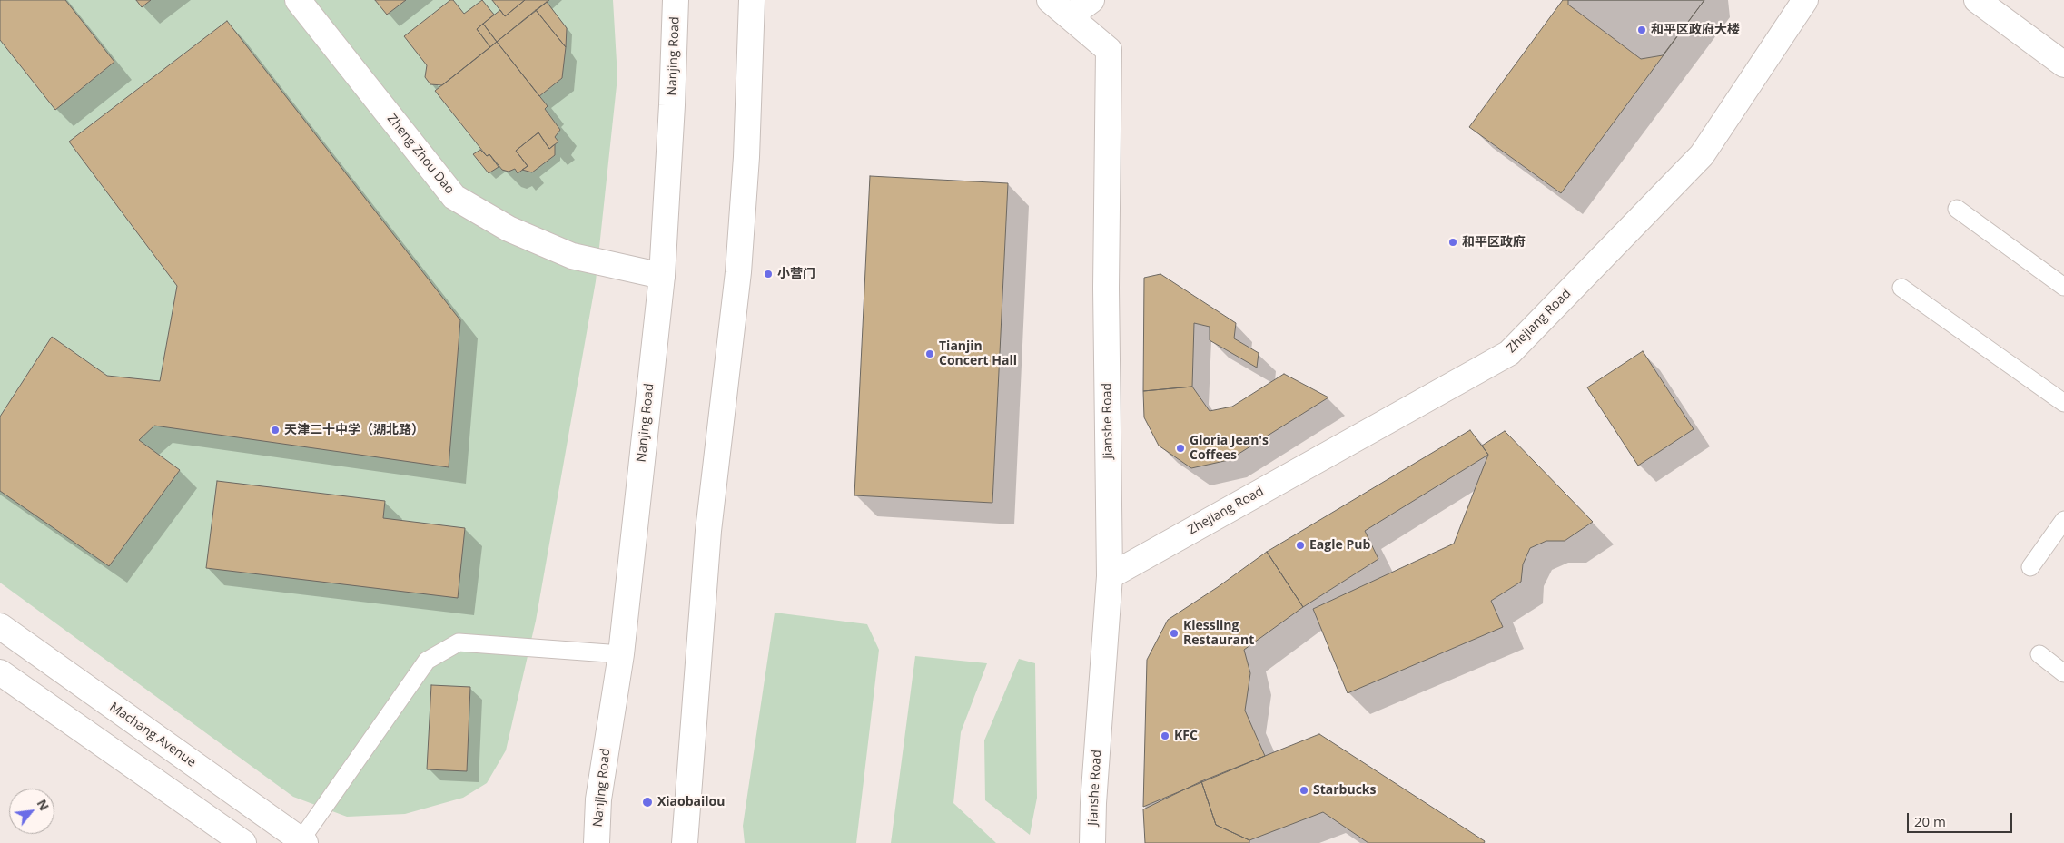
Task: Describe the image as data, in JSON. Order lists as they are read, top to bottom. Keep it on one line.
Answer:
{"streets":{"street":["Nanjing Road","Zheng Zhou Dao","Zhejiang Road","Jianshe Road","Machang Avenue"]},"crossings":[["Nanjing Road","Zheng Zhou Dao"],["Zhejiang Road","Jianshe Road"]],"places":["和平区政府大楼","和平区政府","小营门","Tianjin Concert Hall","天津二十中学（湖北路）","Gloria Jean's Coffees","Eagle Pub","Kiessling Restaurant","KFC","Starbucks","Xiaobailou"],"scale_bar":"20 m","north":"top right"}
